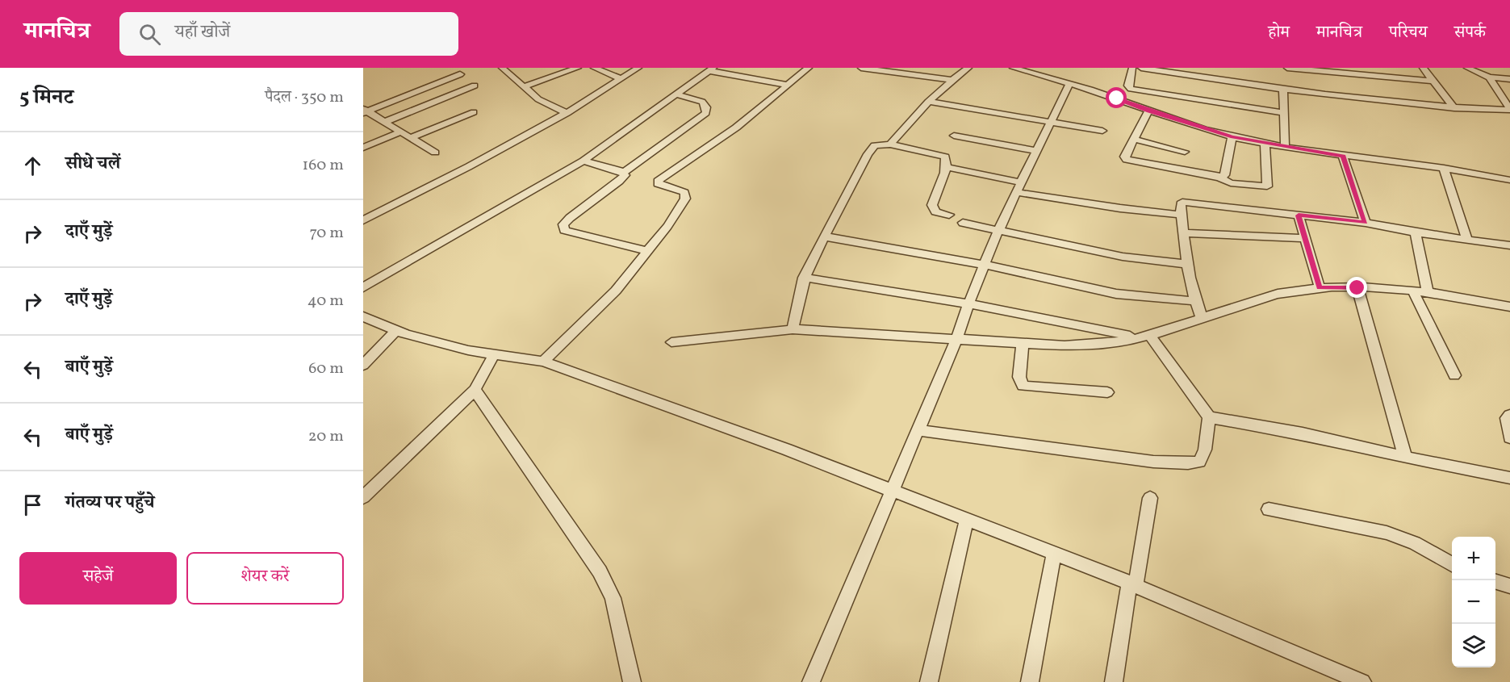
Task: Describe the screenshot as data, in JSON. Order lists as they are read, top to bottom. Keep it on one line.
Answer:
{"page":{"header":"मानचित्र","search":"यहाँ खोजें","nav":["होम","मानचित्र","परिचय","संपर्क"],"heading":["5 मिनट","पैदल · 350 m"],"list":[["सीधे चलें","160 m"],["दाएँ मुड़ें","70 m"],["दाएँ मुड़ें","40 m"],["बाएँ मुड़ें","60 m"],["बाएँ मुड़ें","20 m"],"गंतव्य पर पहुँचे"],"map_buttons":["+","−"],"buttons":["सहेजें","शेयर करें"]}}
